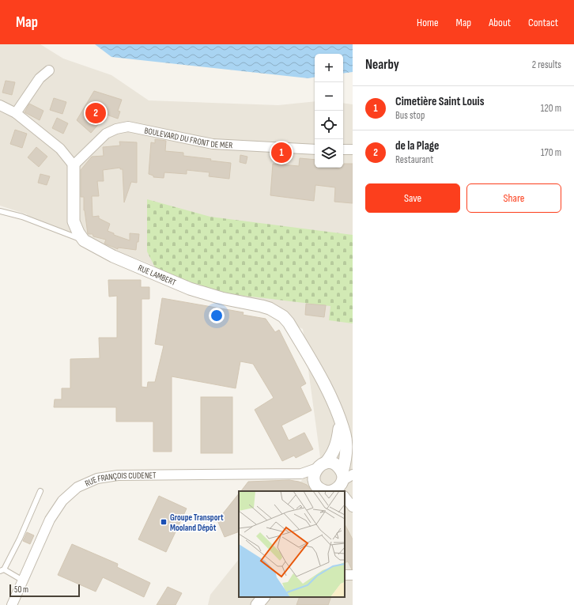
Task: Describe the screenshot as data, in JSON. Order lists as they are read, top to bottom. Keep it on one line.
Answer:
{"streets":{"street":["BOULEVARD DU FRONT DE MER","RUE LAMBERT","RUE FRANÇOIS CUDENET"]},"crossings":[["RUE LAMBERT","RUE FRANÇOIS CUDENET"]],"places":{"transit":["Groupe Transport Mooland Dépôt"]},"scale_bar":"50 m","page":{"header":"Map","nav":["Home","Map","About","Contact"],"heading":["Nearby","2 results"],"map_buttons":["+","−"],"list":[{"mark":"1","name":"Cimetière Saint Louis","note":"Bus stop","value":"120 m"},{"mark":"2","name":"de la Plage","note":"Restaurant","value":"170 m"}],"pins":["2","1"],"buttons":["Save","Share"],"scale":"50 m"}}
